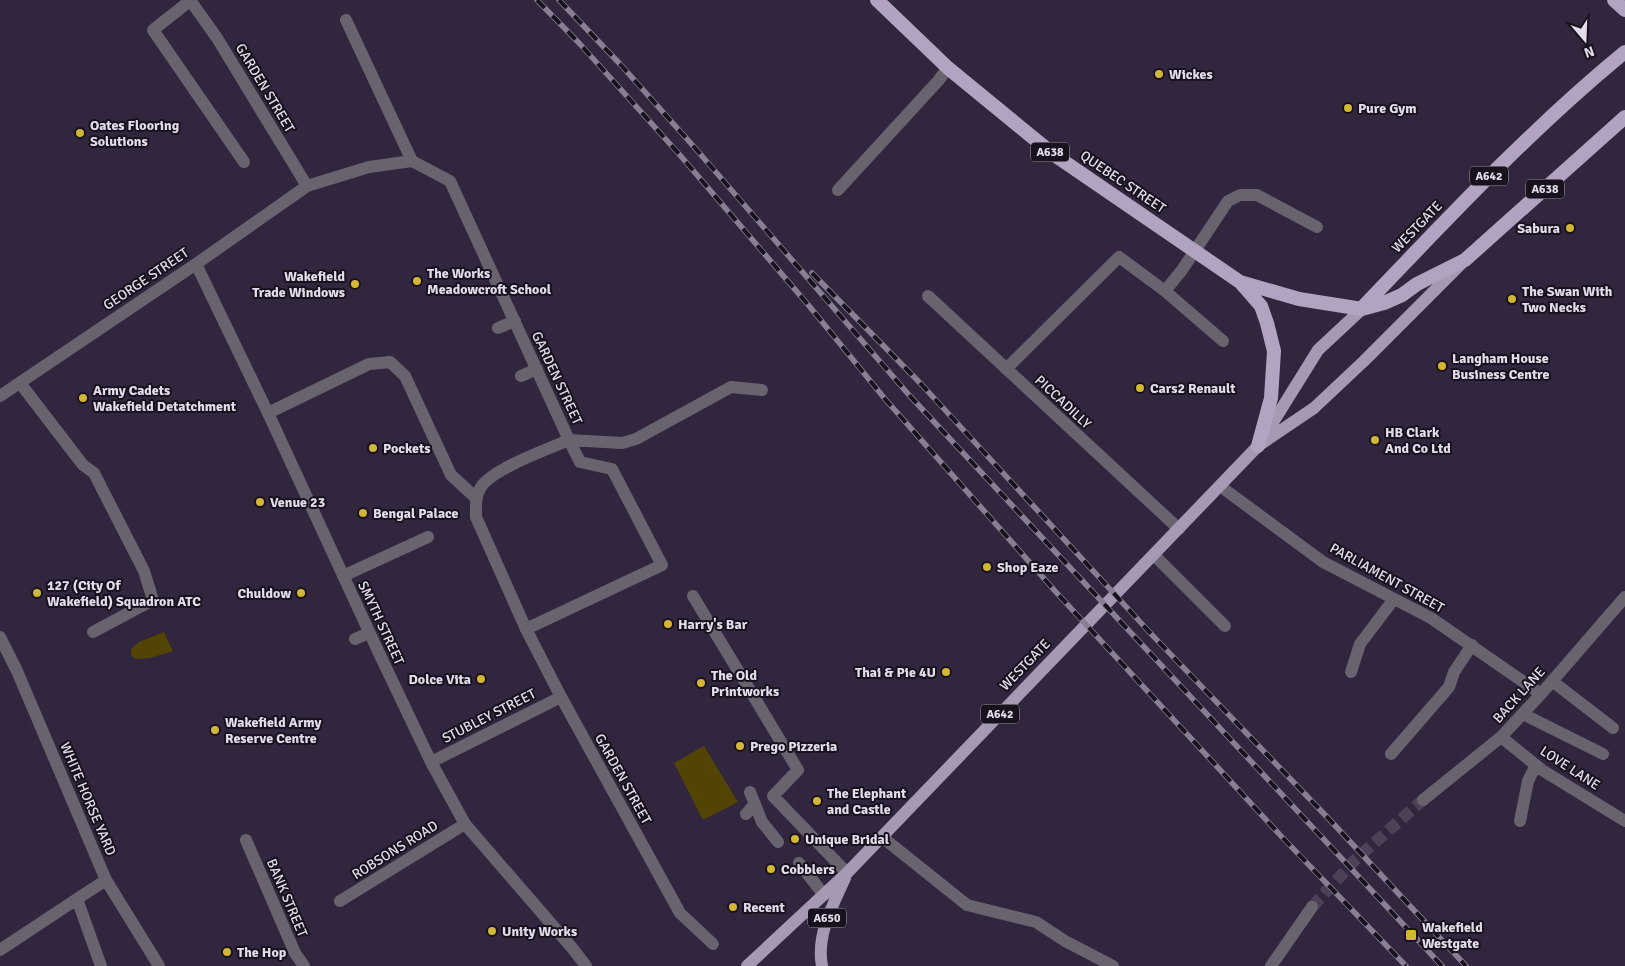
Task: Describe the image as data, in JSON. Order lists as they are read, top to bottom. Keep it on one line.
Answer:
{"streets":{"highway":["A638","A642","QUEBEC STREET","WESTGATE"],"main road":["A650"],"street":["GARDEN STREET","GEORGE STREET","PICCADILLY","PARLIAMENT STREET","SMYTH STREET","BACK LANE","STUBLEY STREET","LOVE LANE","WHITE HORSE YARD","ROBSONS ROAD","BANK STREET"]},"crossings":[["GARDEN STREET","GEORGE STREET"],["GARDEN STREET","STUBLEY STREET"],["A638","QUEBEC STREET"],["A638","WESTGATE"],["QUEBEC STREET","WESTGATE"],["WESTGATE","PICCADILLY"],["WESTGATE","PARLIAMENT STREET"],["WESTGATE","A650"],["GEORGE STREET","SMYTH STREET"],["PARLIAMENT STREET","BACK LANE"],["SMYTH STREET","STUBLEY STREET"],["SMYTH STREET","ROBSONS ROAD"],["BACK LANE","LOVE LANE"]],"places":{"other":["Wickes","Pure Gym","Oates Flooring Solutions","Sabura","The Works Meadowcroft School","Wakefield Trade Windows","The Swan With Two Necks","Langham House Business Centre","Cars2 Renault","Army Cadets Wakefield Detatchment","HB Clark And Co Ltd","Pockets","Venue 23","Bengal Palace","Shop Eaze","127 (City Of Wakefield) Squadron ATC","Chuldow","Harry's Bar","Thai & Pie 4U","Dolce Vita","The Old Printworks","Wakefield Army Reserve Centre","Prego Pizzeria","The Elephant and Castle","Unique Bridal","Cobblers","Recent","Unity Works","The Hop"],"transit":["Wakefield Westgate"]},"north":"bottom"}
